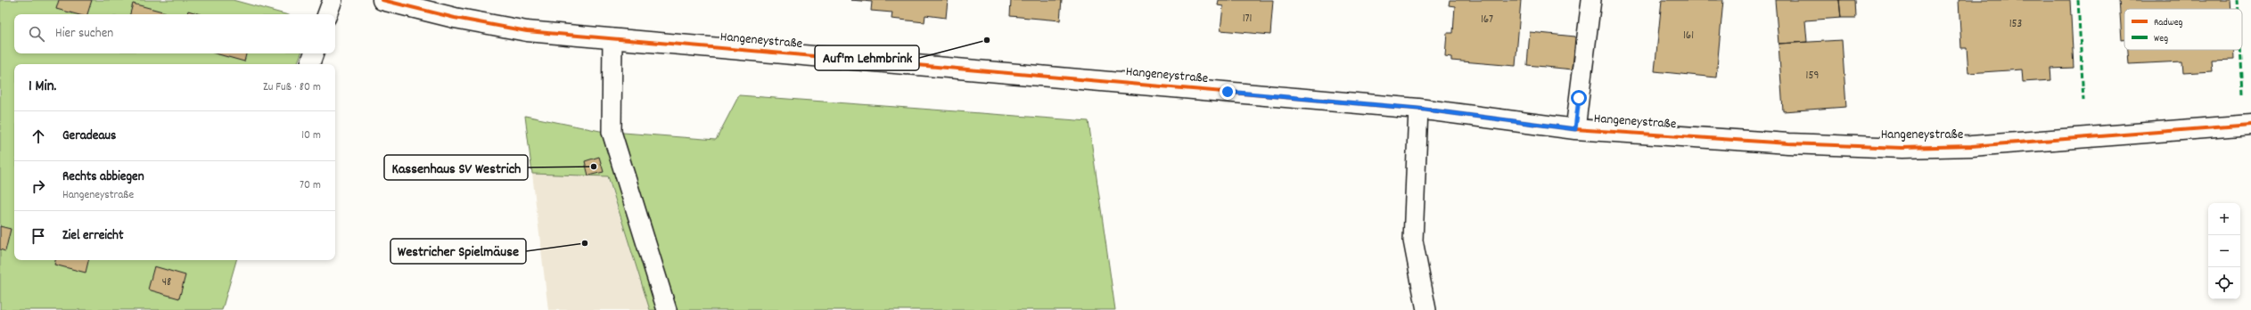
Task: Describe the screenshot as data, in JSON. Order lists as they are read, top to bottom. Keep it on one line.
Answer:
{"streets":{"street":["Hangeneystraße"]},"places":["Auf'm Lehmbrink","Kassenhaus SV Westrich","Westricher Spielmäuse"],"house_numbers":["171","167","153","161","159","48"],"legend":["Radweg","Weg"],"page":{"search":"Hier suchen","heading":["1 Min.","Zu Fuß · 80 m"],"list":[["Geradeaus","10 m"],["Rechts abbiegen","Hangeneystraße","70 m"],"Ziel erreicht"],"map_buttons":["+","−"]}}
